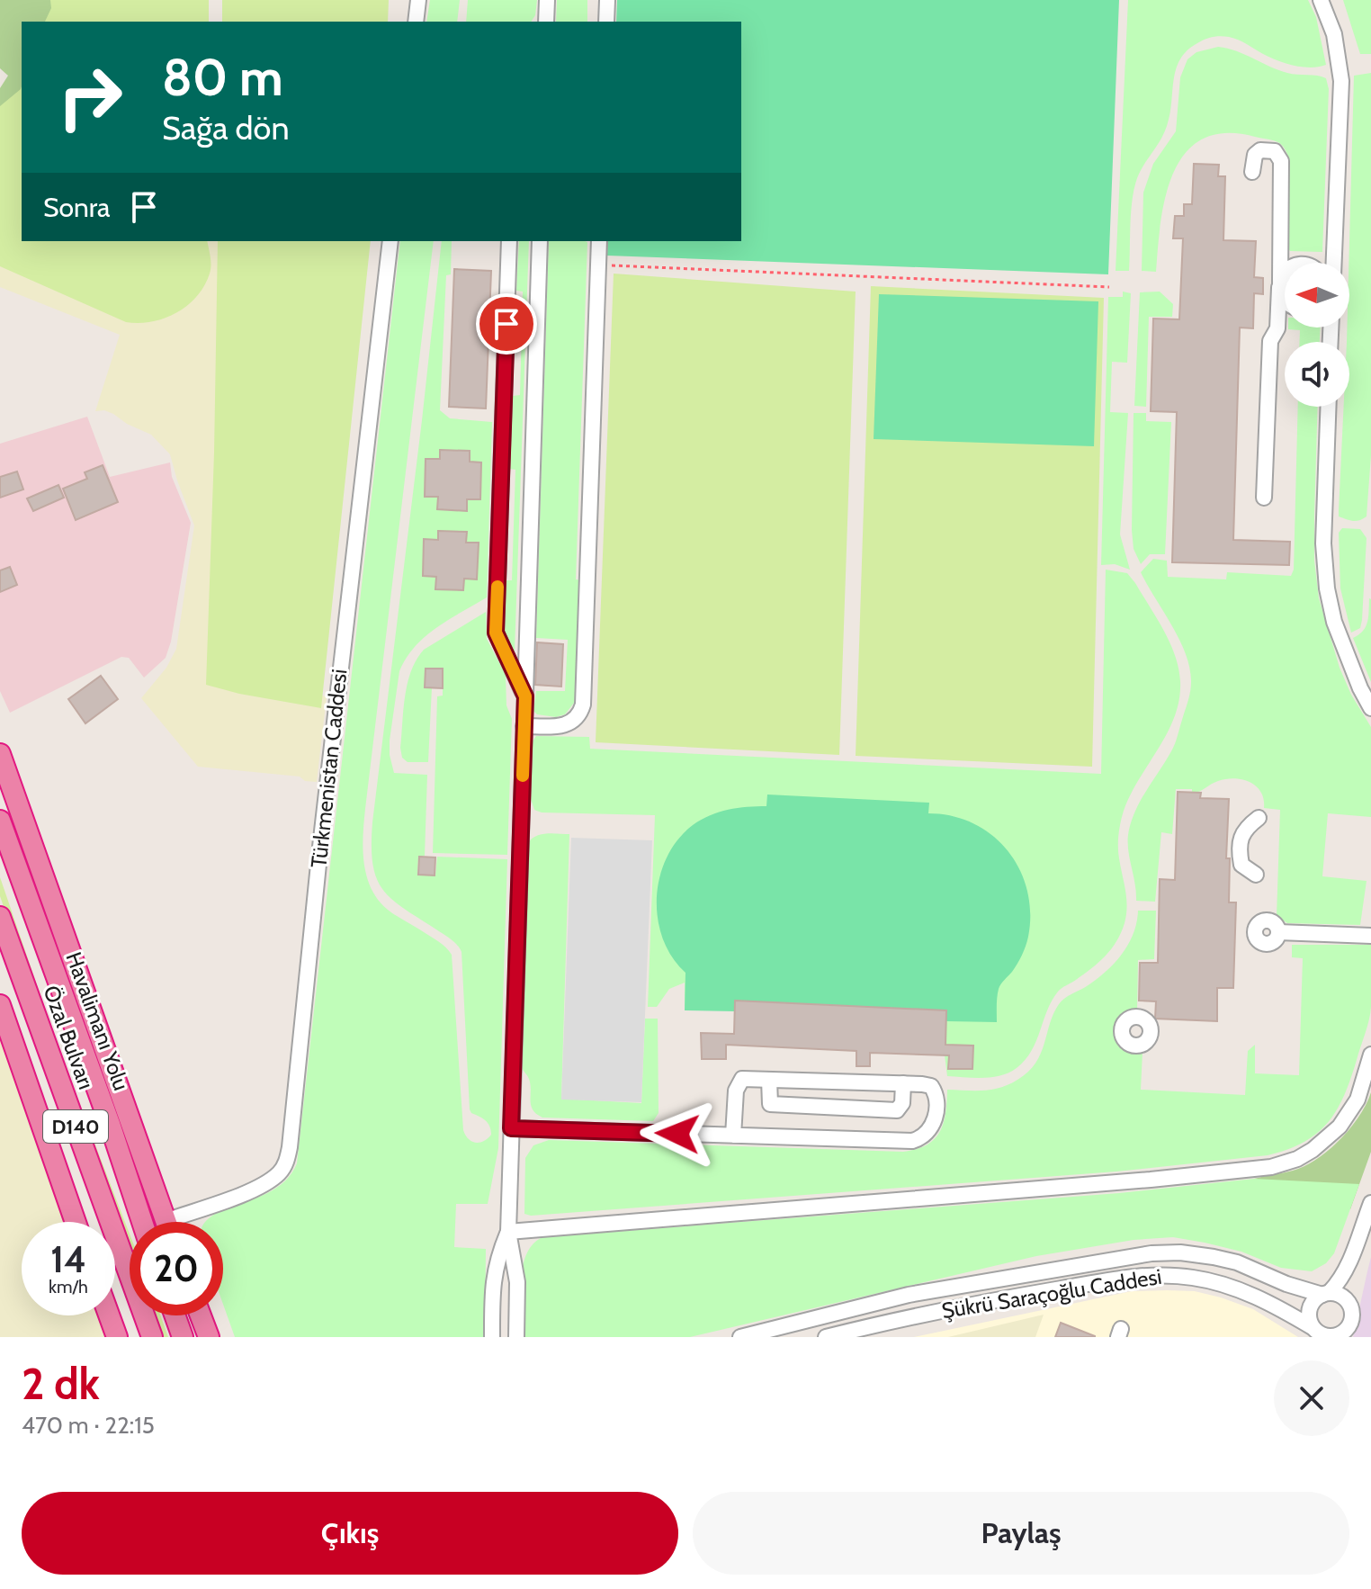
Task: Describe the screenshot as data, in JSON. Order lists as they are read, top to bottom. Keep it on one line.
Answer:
{"streets":{"highway":["Havalimanı Yolu","Özal Bulvarı","D140"],"street":["Türkmenistan Caddesi","Şükrü Saraçoğlu Caddesi"]},"north":"left","page":{"turn":["80 m","Sağa dön"],"then":"Sonra","speed":"14 km/h","limit":"20","heading":["2 dk","470 m · 22:15"],"buttons":["Çıkış","Paylaş"]}}
